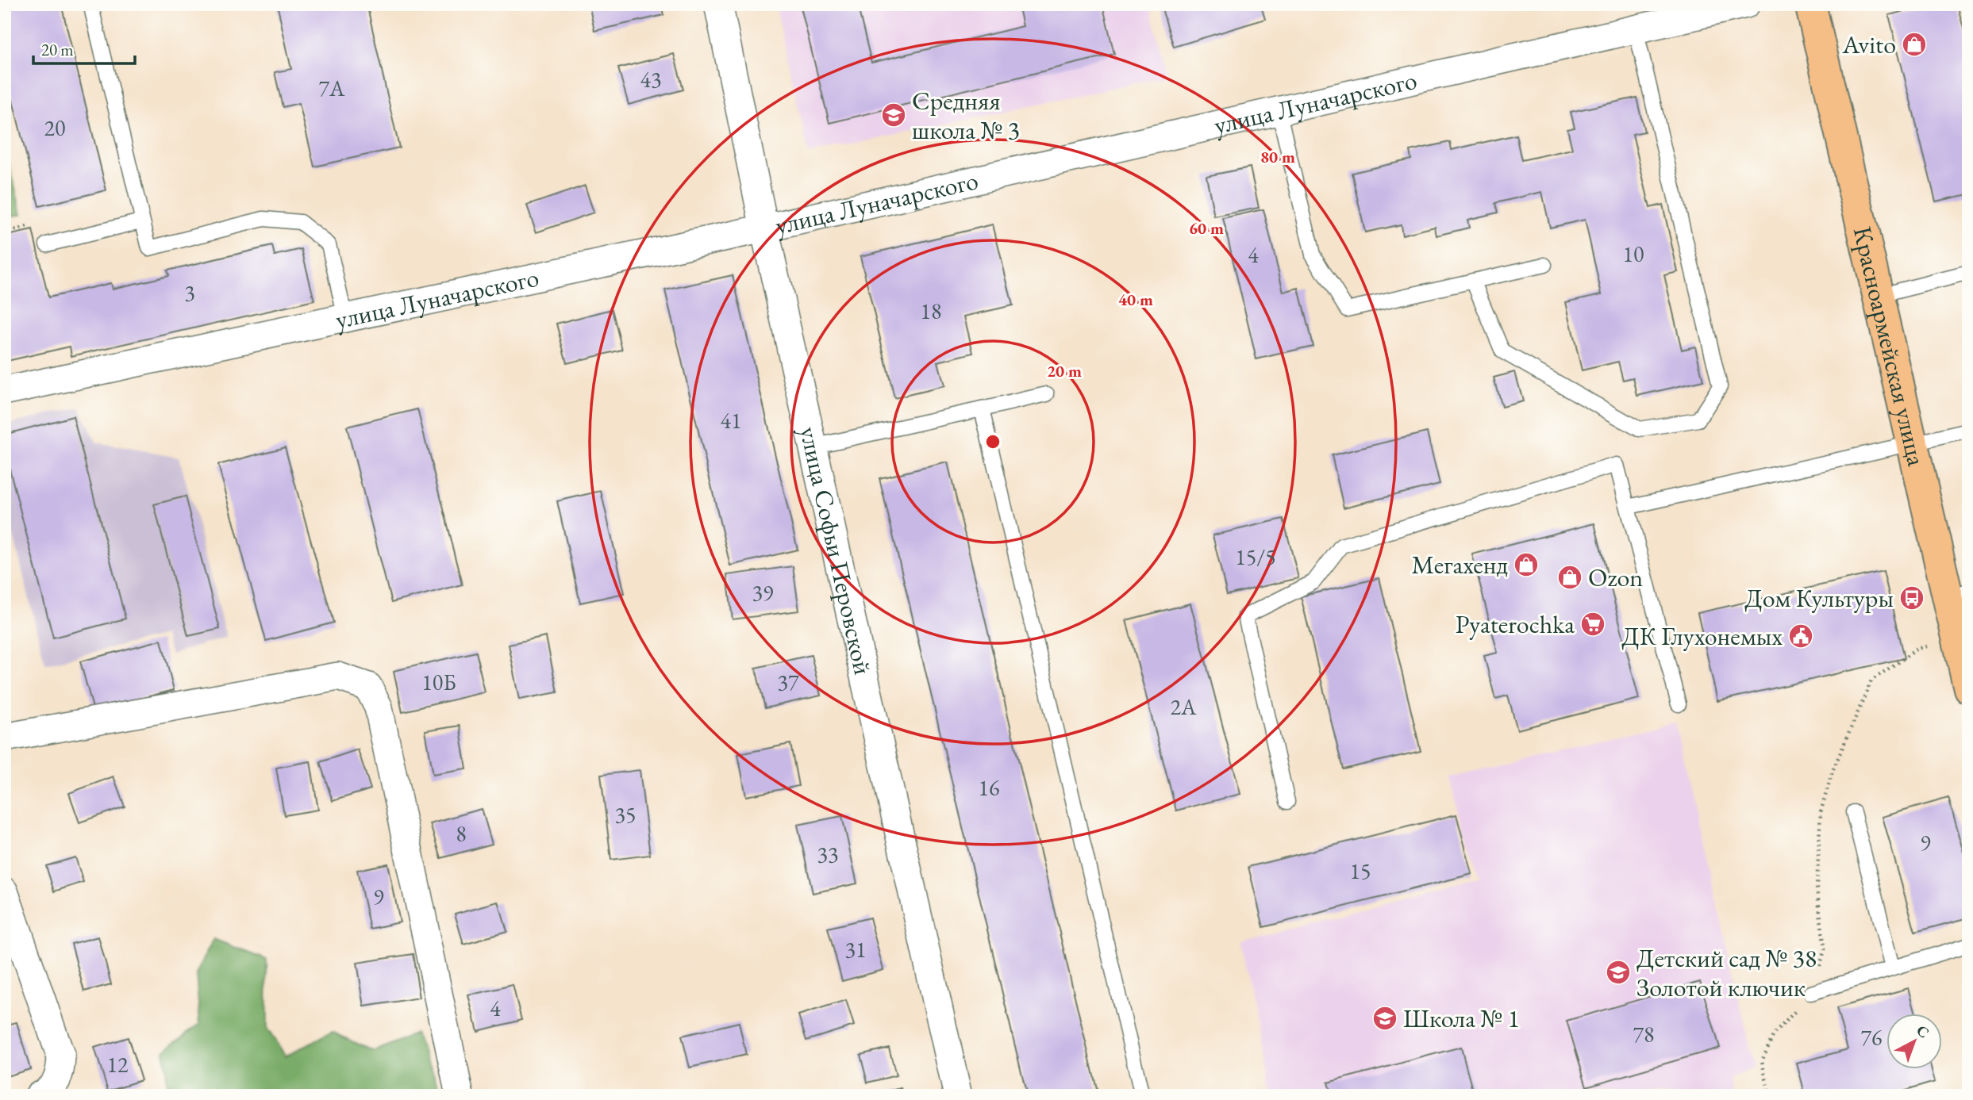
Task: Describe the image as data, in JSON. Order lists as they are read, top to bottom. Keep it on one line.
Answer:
{"streets":{"main road":["Красноармейская улица"],"street":["улица Луначарского","улица Софьи Перовской"]},"crossings":[["улица Луначарского","улица Софьи Перовской"]],"places":{"shop":["Avito","Мегахенд","Ozon"],"school or university":["Средняя школа № 3","Детский сад № 38 Золотой ключик","Школа № 1"],"bus stop":["Дом Культуры"],"supermarket":["Pyaterochka"],"public building":["ДК Глухонемых"]},"house_numbers":["43","7А","20","10","4","3","18","41","15/5","39","10Б","37","2А","16","35","8","9","33","15","9","31","4","78","76","12"],"scale_bar":"20 m","north":"top right","rings":["80 m","60 m","40 m","20 m"]}
